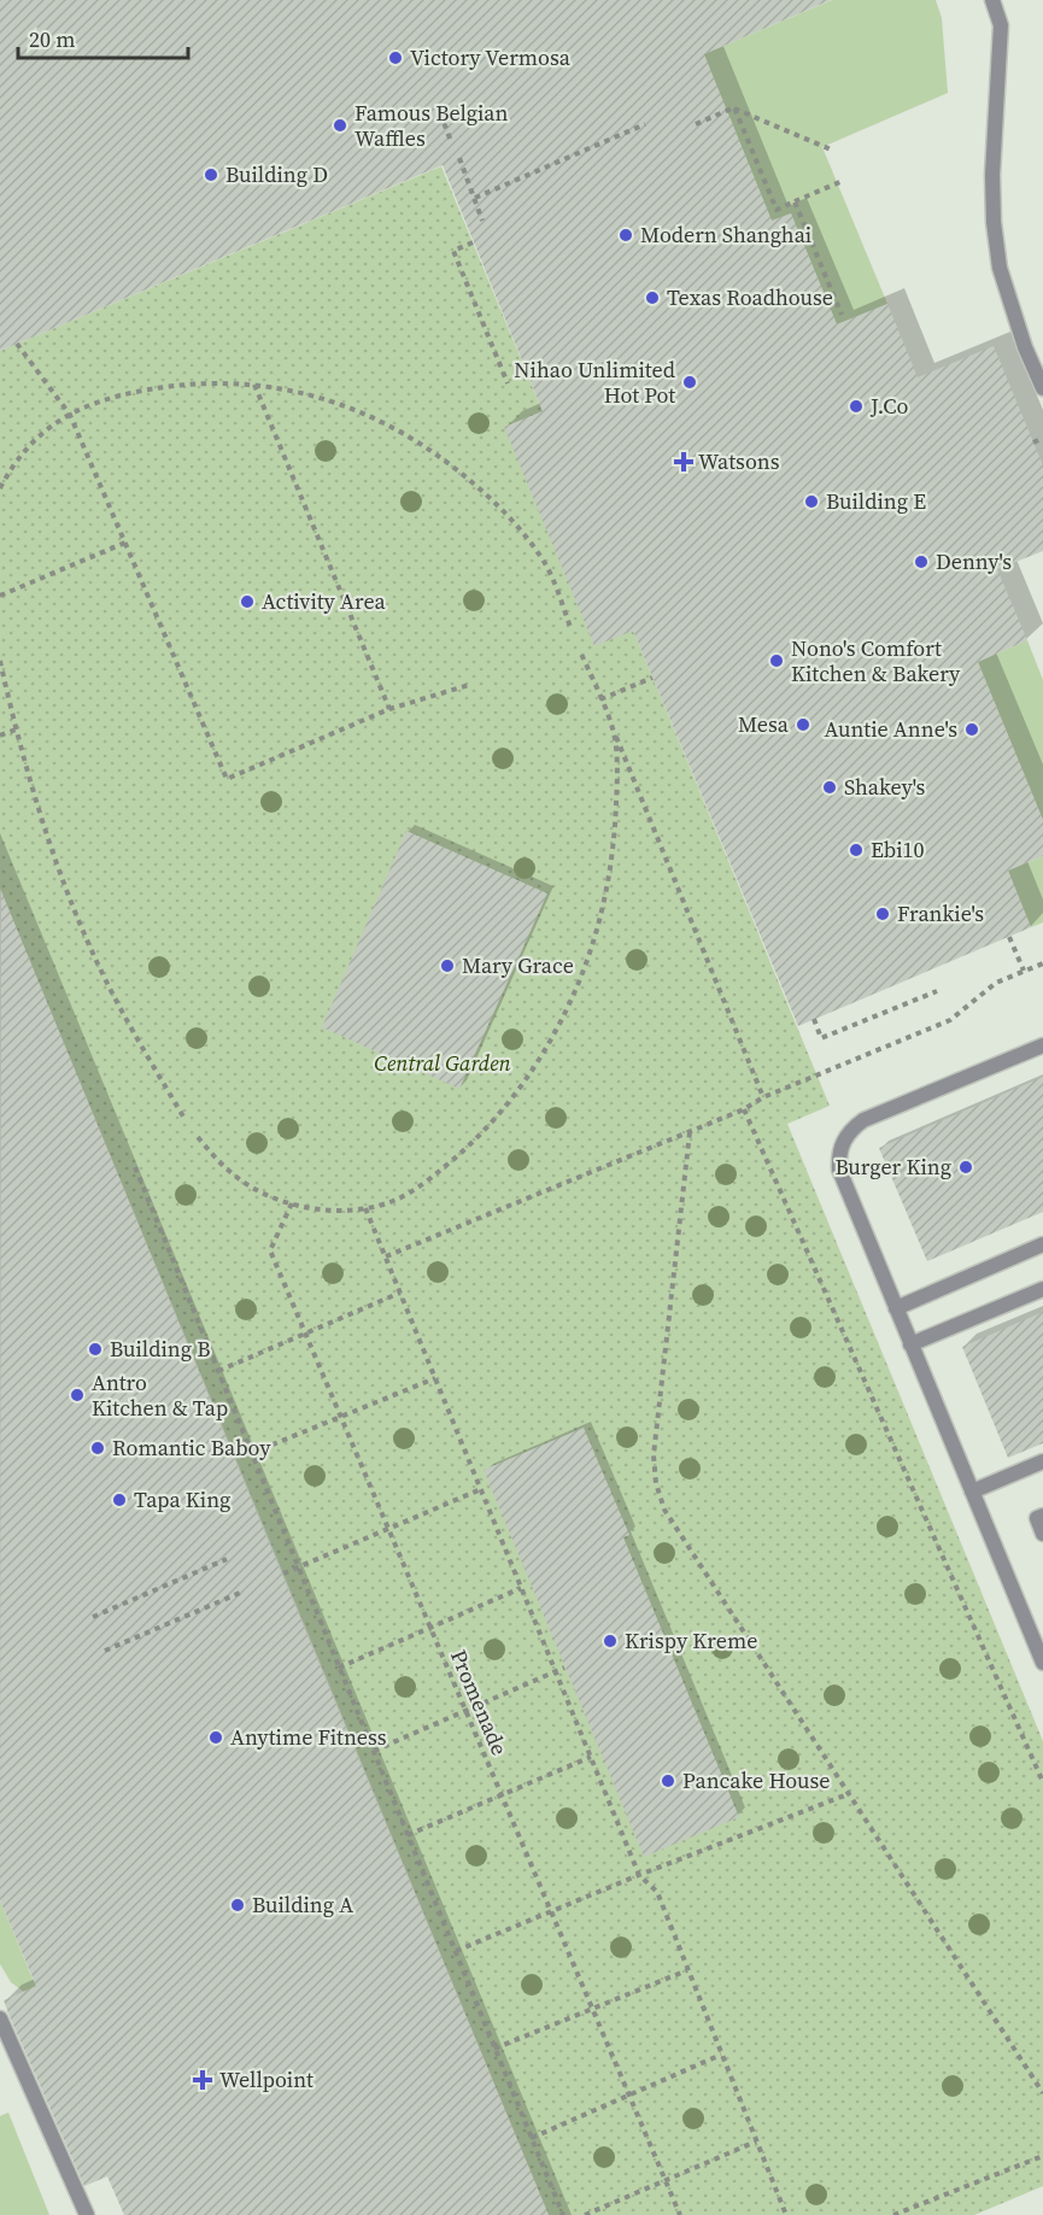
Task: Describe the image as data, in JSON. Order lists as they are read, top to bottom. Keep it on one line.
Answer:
{"streets":{"path":["Promenade"]},"parks":["Central Garden"],"places":{"other":["Victory Vermosa","Famous Belgian Waffles","Building D","Modern Shanghai","Texas Roadhouse","Nihao Unlimited Hot Pot","J.Co","Building E","Denny's","Activity Area","Nono's Comfort Kitchen & Bakery","Mesa","Auntie Anne's","Shakey's","Ebi10","Frankie's","Mary Grace","Burger King","Building B","Antro Kitchen & Tap","Romantic Baboy","Tapa King","Krispy Kreme","Anytime Fitness","Pancake House","Building A"],"health":["Watsons","Wellpoint"]},"scale_bar":"20 m"}
